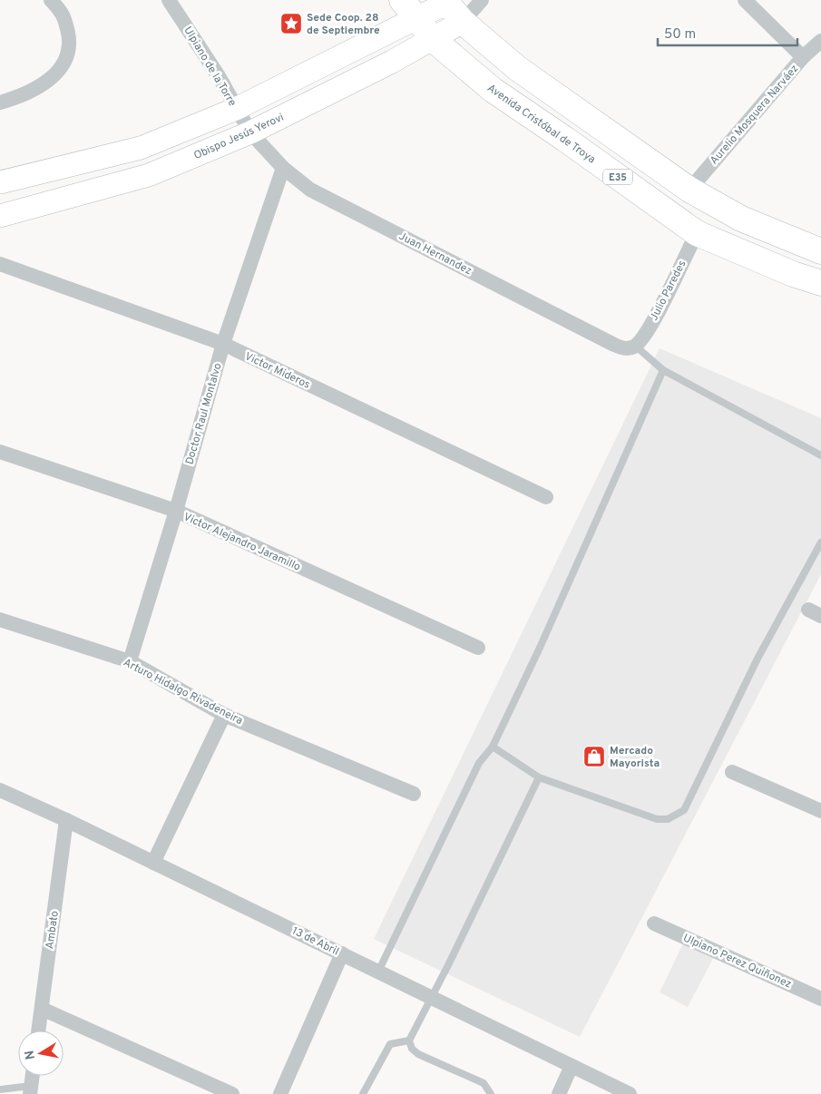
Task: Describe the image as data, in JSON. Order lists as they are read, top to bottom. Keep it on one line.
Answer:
{"streets":{"highway":["Avenida Cristóbal de Troya","E35"],"main road":["Obispo Jesús Yerovi"],"street":["Ulpiano de la Torre","Aurelio Mosquera Narváez","Juan Hernandez","Julio Paredes","Victor Mideros","Doctor Raul Montalvo","Victor Alejandro Jaramillo","Arturo Hidalgo Rivadeneira","Ambato","13 de Abril","Ulpiano Perez Quiñonez"]},"crossings":[["Ulpiano de la Torre","Obispo Jesús Yerovi"],["Ulpiano de la Torre","Juan Hernandez"],["Aurelio Mosquera Narváez","E35"],["Avenida Cristóbal de Troya","Obispo Jesús Yerovi"],["Avenida Cristóbal de Troya","Julio Paredes"],["Obispo Jesús Yerovi","E35"],["Obispo Jesús Yerovi","Juan Hernandez"],["Juan Hernandez","Julio Paredes"],["Juan Hernandez","Doctor Raul Montalvo"],["Victor Mideros","Doctor Raul Montalvo"],["Doctor Raul Montalvo","Victor Alejandro Jaramillo"],["Doctor Raul Montalvo","Arturo Hidalgo Rivadeneira"],["Ambato","13 de Abril"]],"places":{"place":["Sede Coop. 28 de Septiembre"],"shop":["Mercado Mayorista"]},"scale_bar":"50 m","north":"left"}
